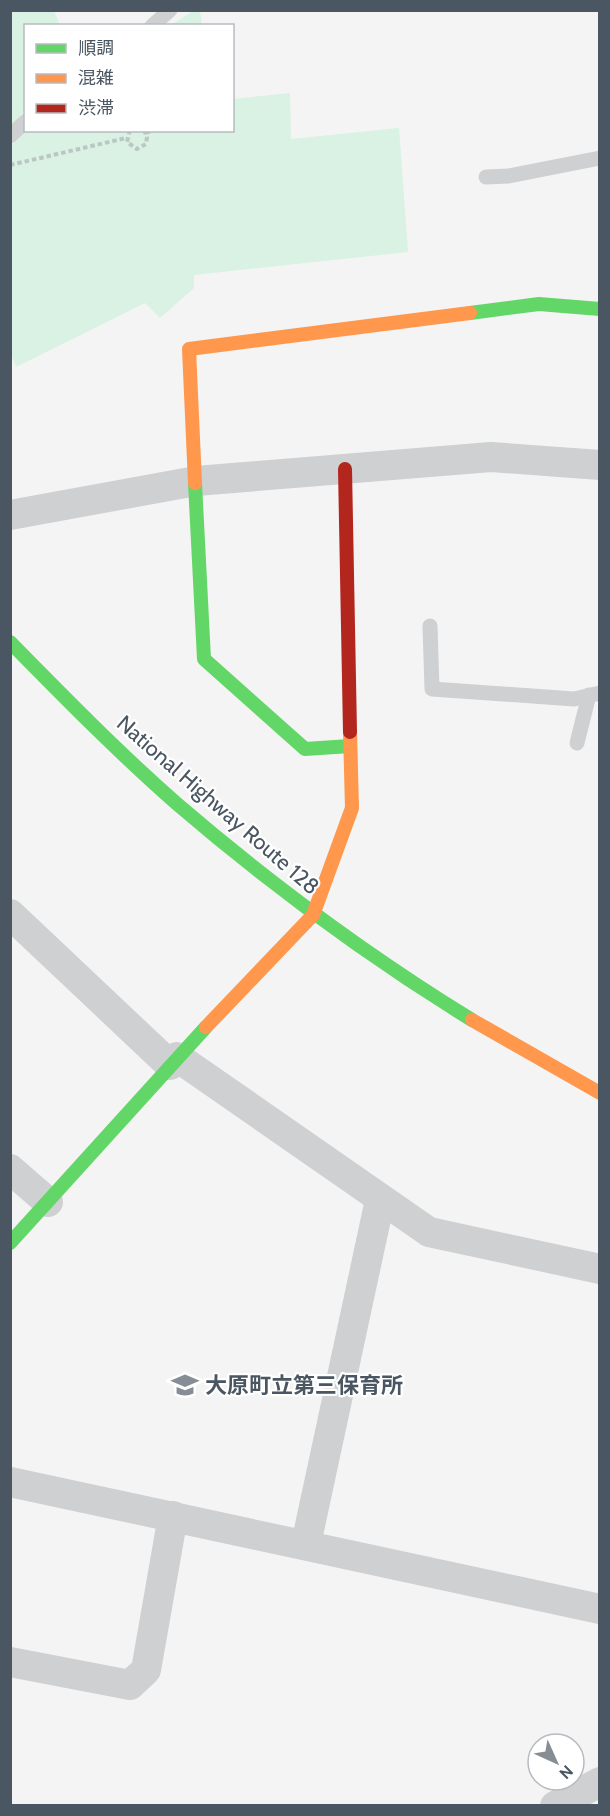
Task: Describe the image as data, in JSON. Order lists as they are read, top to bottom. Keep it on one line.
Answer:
{"streets":{"main road":["National Highway Route 128"]},"places":{"school or university":["大原町立第三保育所"]},"legend":["順調","混雑","渋滞"],"north":"bottom right"}
